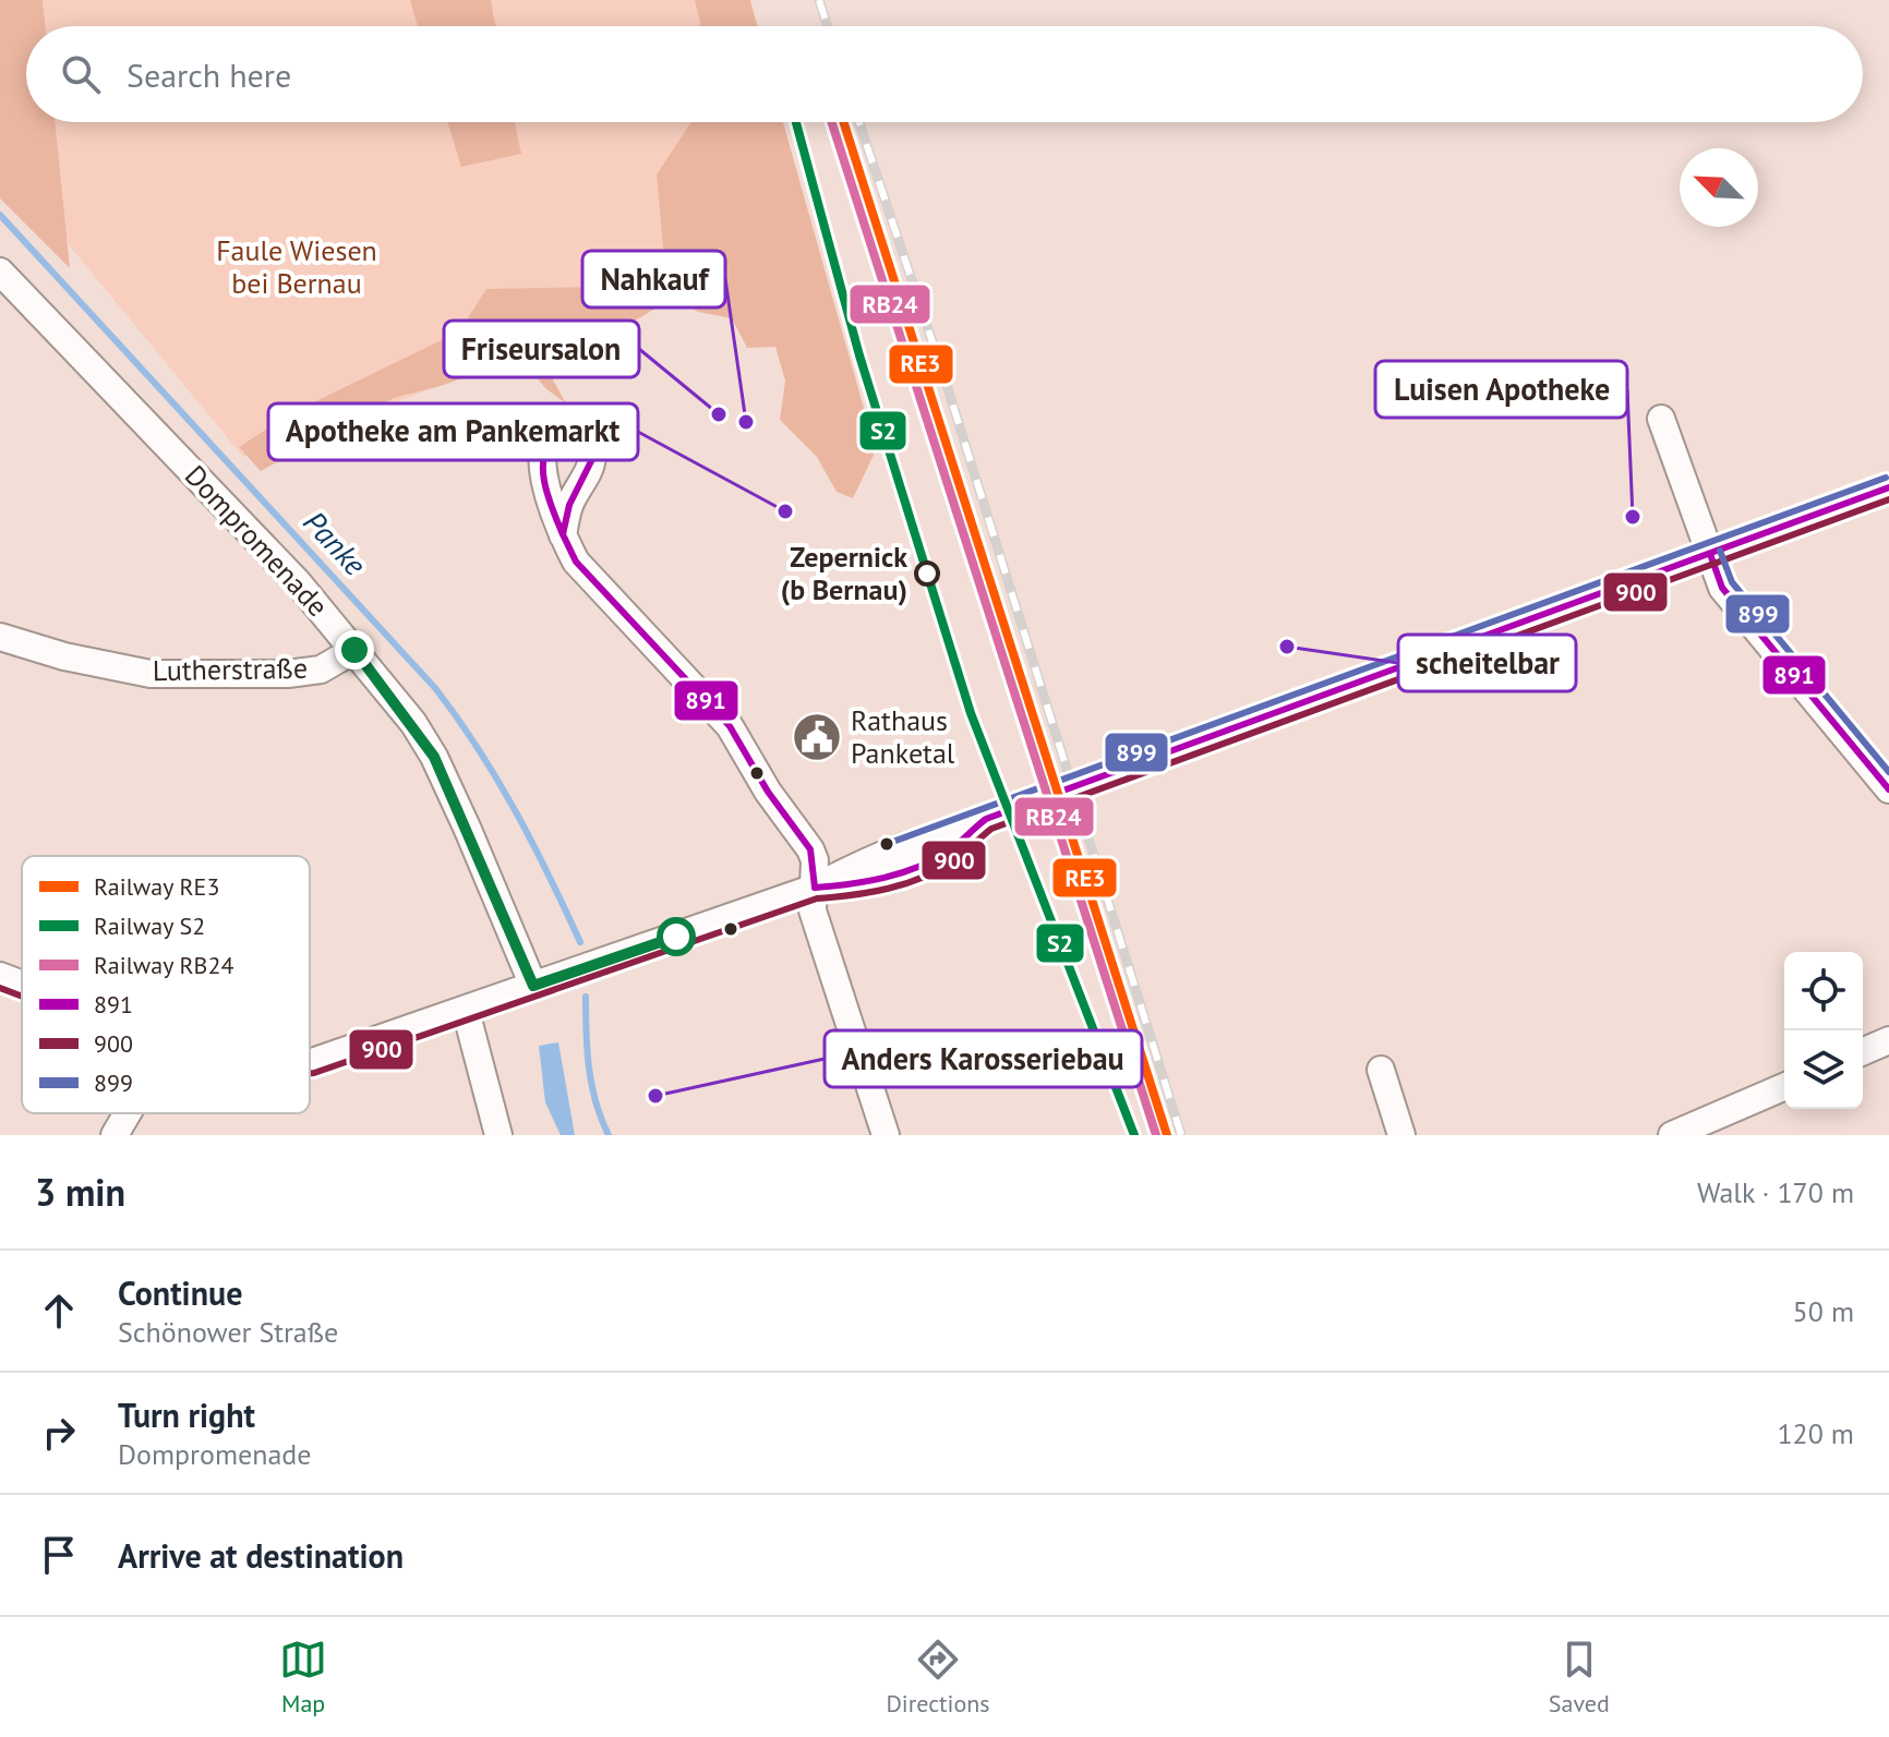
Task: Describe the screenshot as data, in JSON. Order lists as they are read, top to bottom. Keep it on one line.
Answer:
{"streets":{"street":["Dompromenade","Lutherstraße"]},"crossings":[["Dompromenade","Lutherstraße"]],"water":["Panke"],"parks":["Faule Wiesen bei Bernau"],"places":{"other":["Friseursalon","Nahkauf","Apotheke am Pankemarkt","Luisen Apotheke","Zepernick (b Bernau)","scheitelbar","Anders Karosseriebau"],"public building":["Rathaus Panketal"]},"lines":["rail line RE3","rail line S2","rail line RB24","transit line 891","transit line 899","transit line 900"],"legend":["Railway RE3","Railway S2","Railway RB24","891","900","899"],"north":"top left","page":{"search":"Search here","heading":["3 min","Walk · 170 m"],"list":[["Continue","Schönower Straße","50 m"],["Turn right","Dompromenade","120 m"],"Arrive at destination"],"nav":["Map","Directions","Saved"]}}
